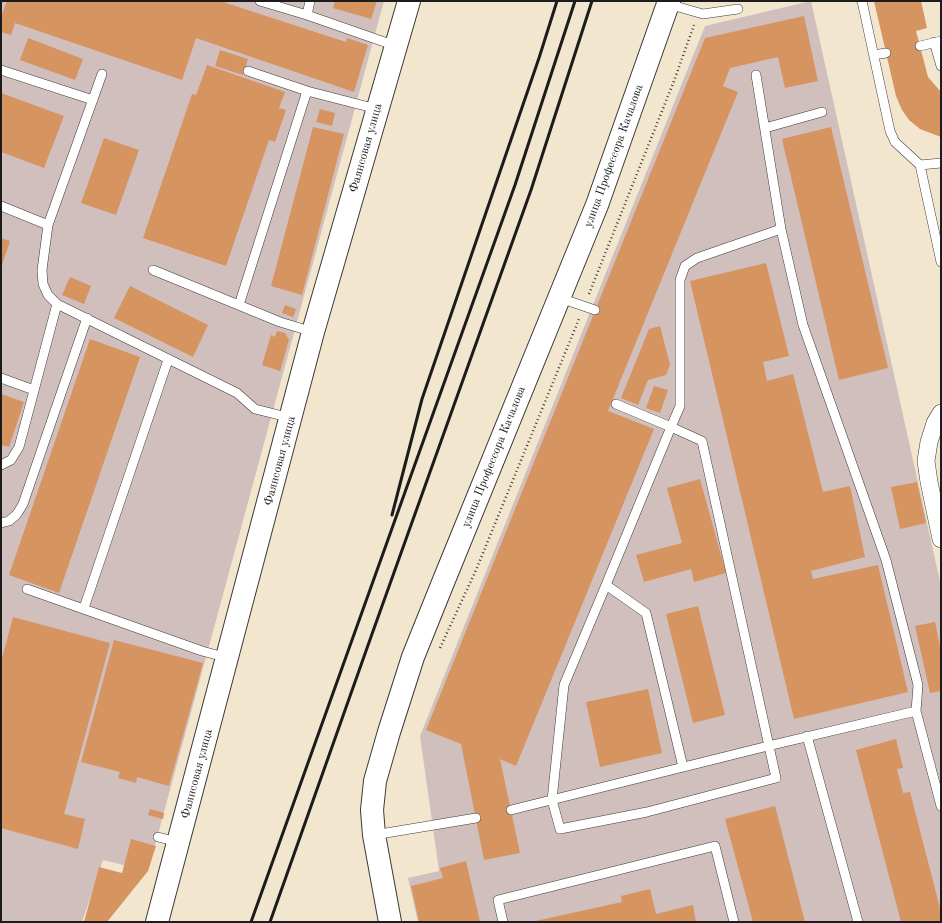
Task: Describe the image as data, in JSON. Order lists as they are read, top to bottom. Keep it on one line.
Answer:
{"streets":{"street":["Фаянсовая улица","улица Профессора Качалова"]}}
